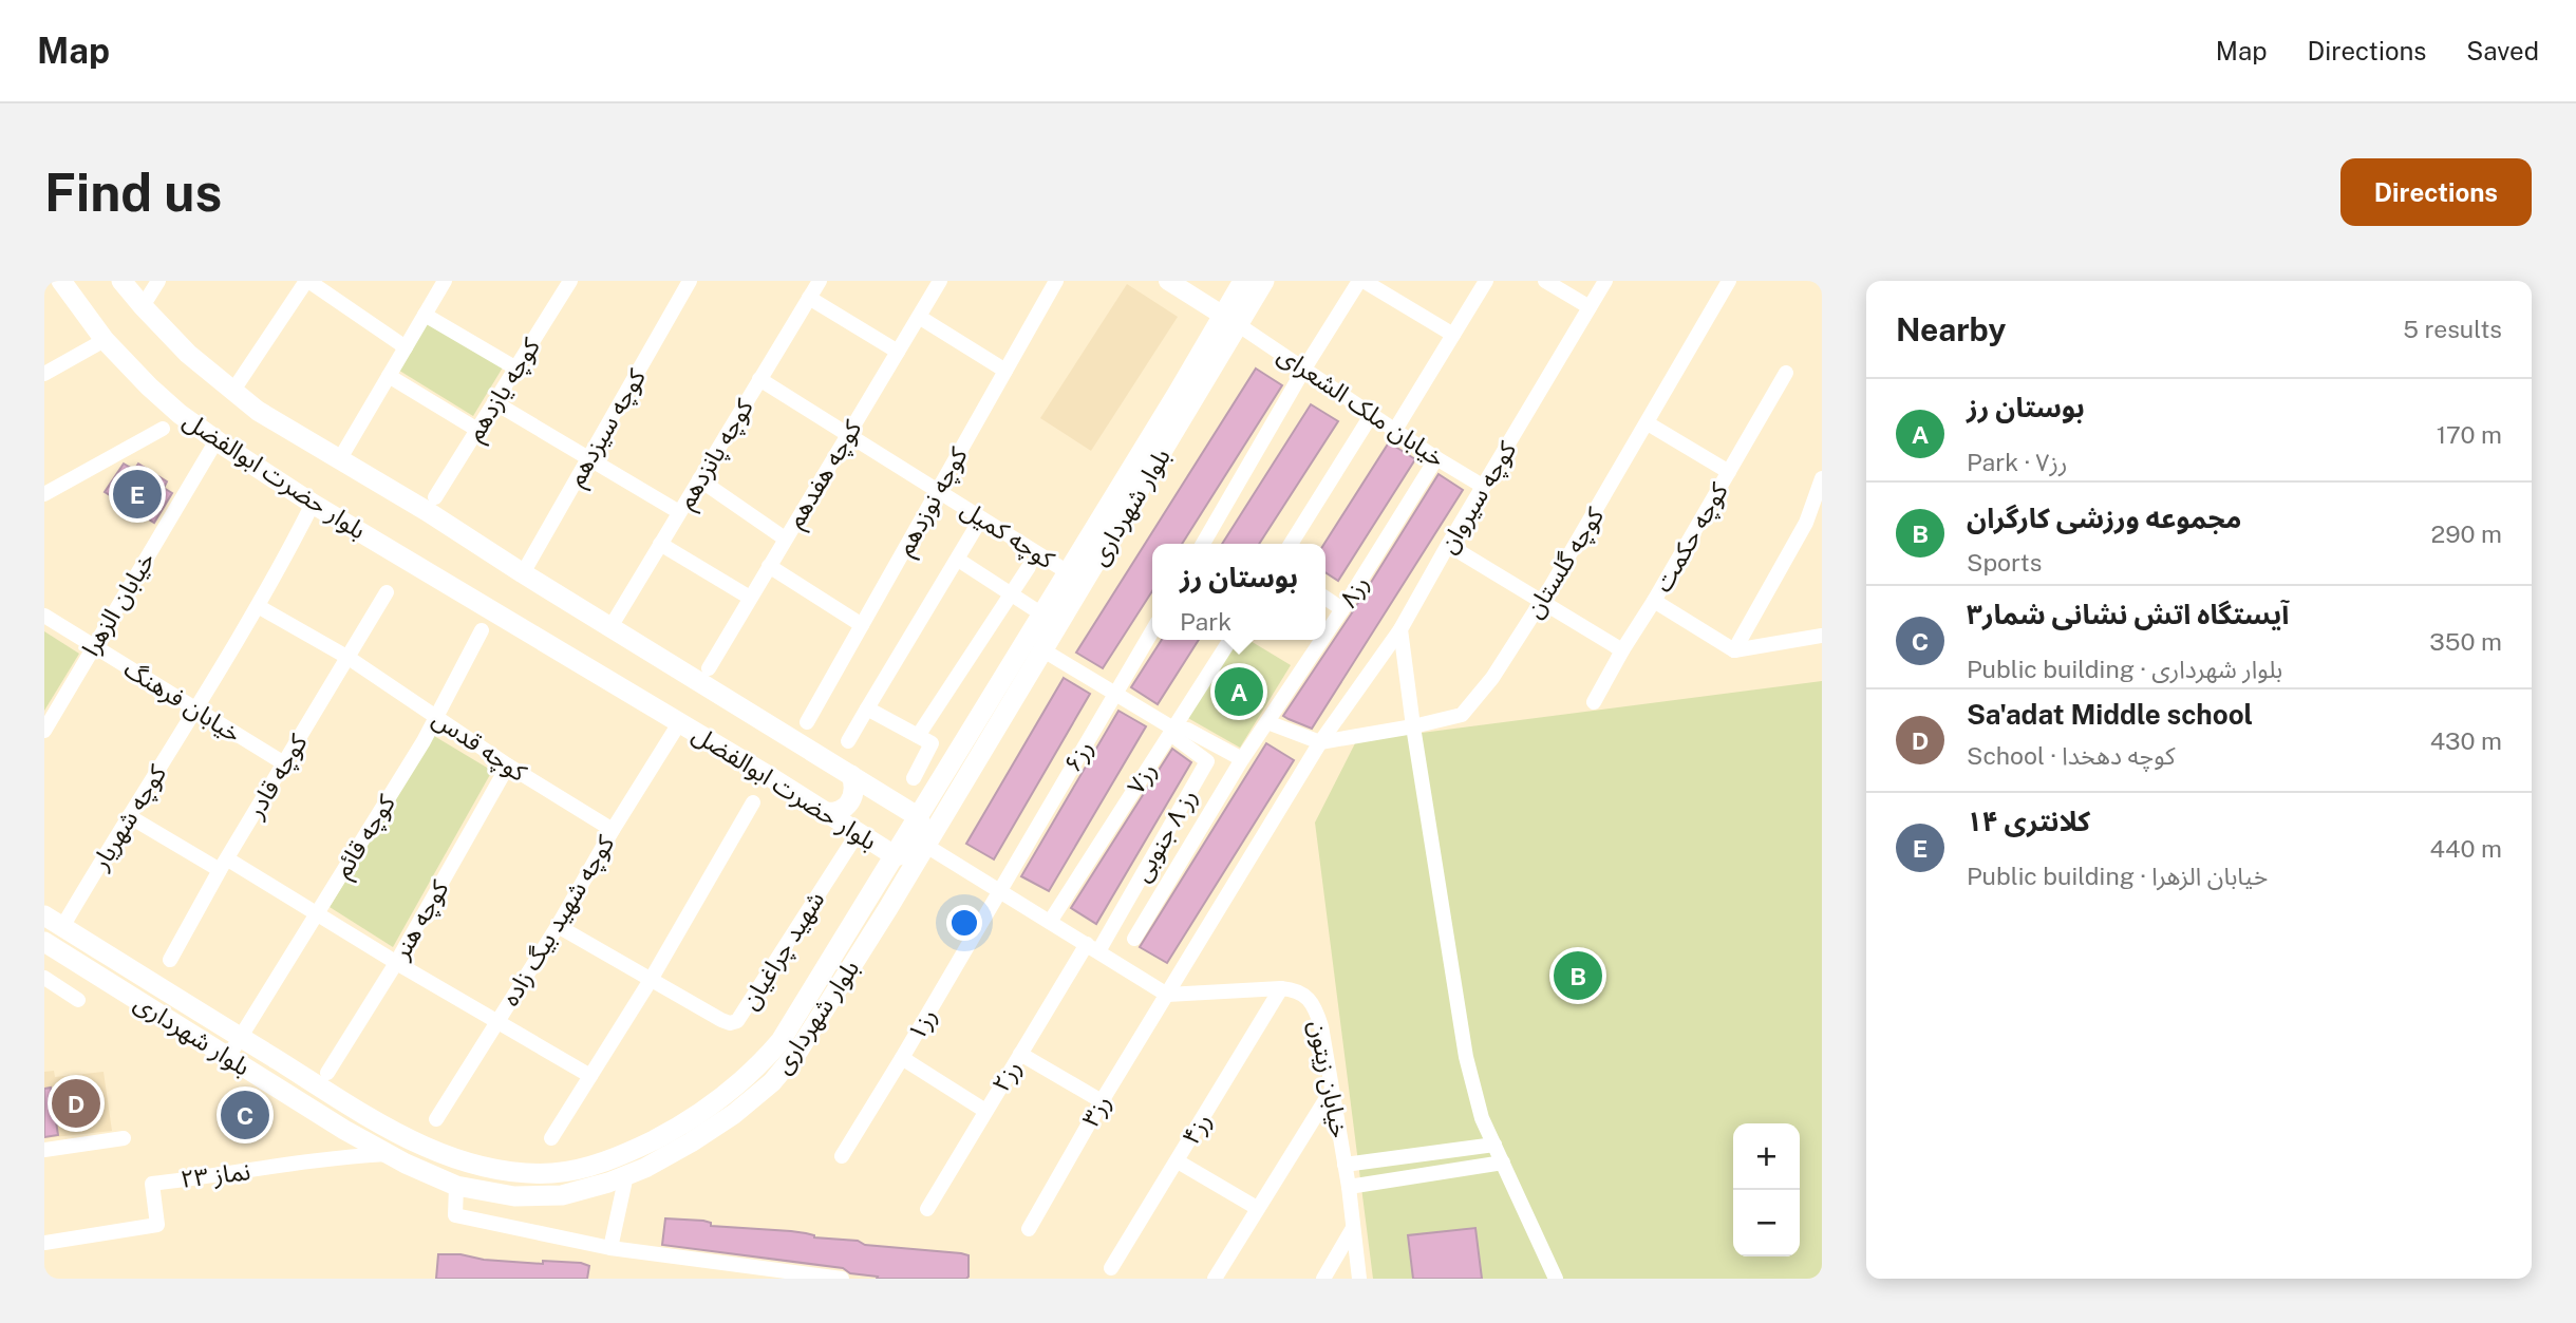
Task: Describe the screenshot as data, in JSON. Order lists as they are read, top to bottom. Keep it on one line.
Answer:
{"streets":{"main road":["بلوار حضرت ابوالفضل","بلوار شهرداری"],"street":["کوچه یازدهم","خیابان ملک الشعرای","کوچه سیزدهم","کوچه پانزدهم","کوچه هفدهم","کوچه سیروان","کوچه نوزدهم","کوچه کمیل","کوچه حکمت","کوچه گلستان","رز۸","خیابان الزهرا","خیابان فرهنگ","کوچه قدس","رز۶","کوچه قادر","رز۷","کوچه شهریار","رز ۸ جنوبی","کوچه قائم","کوچه هنر","کوچه شهید بیگ زاده","شهید چراغیان","رز۱","رز۲","خیابان زیتون","رز۳","رز۴","نماز ۲۳"]},"crossings":[["خیابان ملک الشعرای","کوچه سیروان"],["خیابان ملک الشعرای","بلوار شهرداری"],["خیابان ملک الشعرای","رز۸"],["کوچه سیزدهم","بلوار حضرت ابوالفضل"],["کوچه پانزدهم","بلوار حضرت ابوالفضل"],["کوچه پانزدهم","کوچه کمیل"],["کوچه هفدهم","کوچه کمیل"],["بلوار حضرت ابوالفضل","بلوار شهرداری"],["بلوار حضرت ابوالفضل","خیابان الزهرا"],["بلوار حضرت ابوالفضل","کوچه شهریار"],["بلوار حضرت ابوالفضل","کوچه شهید بیگ زاده"],["بلوار حضرت ابوالفضل","شهید چراغیان"],["کوچه سیروان","کوچه گلستان"],["کوچه سیروان","رز۳"],["کوچه نوزدهم","کوچه کمیل"],["بلوار شهرداری","کوچه کمیل"],["بلوار شهرداری","کوچه شهریار"],["بلوار شهرداری","کوچه قائم"],["بلوار شهرداری","نماز ۲۳"],["کوچه گلستان","رز۳"],["خیابان الزهرا","خیابان فرهنگ"],["خیابان فرهنگ","کوچه قادر"],["خیابان فرهنگ","کوچه شهریار"],["کوچه قدس","کوچه قادر"],["کوچه قدس","کوچه شهریار"],["کوچه قدس","کوچه قائم"],["کوچه قدس","کوچه هنر"],["کوچه قدس","کوچه شهید بیگ زاده"],["رز۶","رز۱"],["رز۷","رز ۸ جنوبی"],["رز ۸ جنوبی","رز۲"],["خیابان زیتون","رز۳"],["خیابان زیتون","رز۴"]],"page":{"header":"Map","nav":["Map","Directions","Saved"],"buttons":"Directions","title":"Find us","heading":["Nearby","5 results"],"list":[{"mark":"A","name":"بوستان رز","note":"Park · رز۷","value":"170 m"},{"mark":"B","name":"مجموعه ورزشی کارگران","note":"Sports","value":"290 m"},{"mark":"C","name":"آیستگاه اتش نشانی شمار۳","note":"Public building · بلوار شهرداری","value":"350 m"},{"mark":"D","name":"Sa'adat Middle school","note":"School · کوچه دهخدا","value":"430 m"},{"mark":"E","name":"کلانتری ۱۴","note":"Public building · خیابان الزهرا","value":"440 m"}],"pins":["E","A","B","D","C"],"popup":["بوستان رز","Park"],"map_buttons":["+","−"]}}
